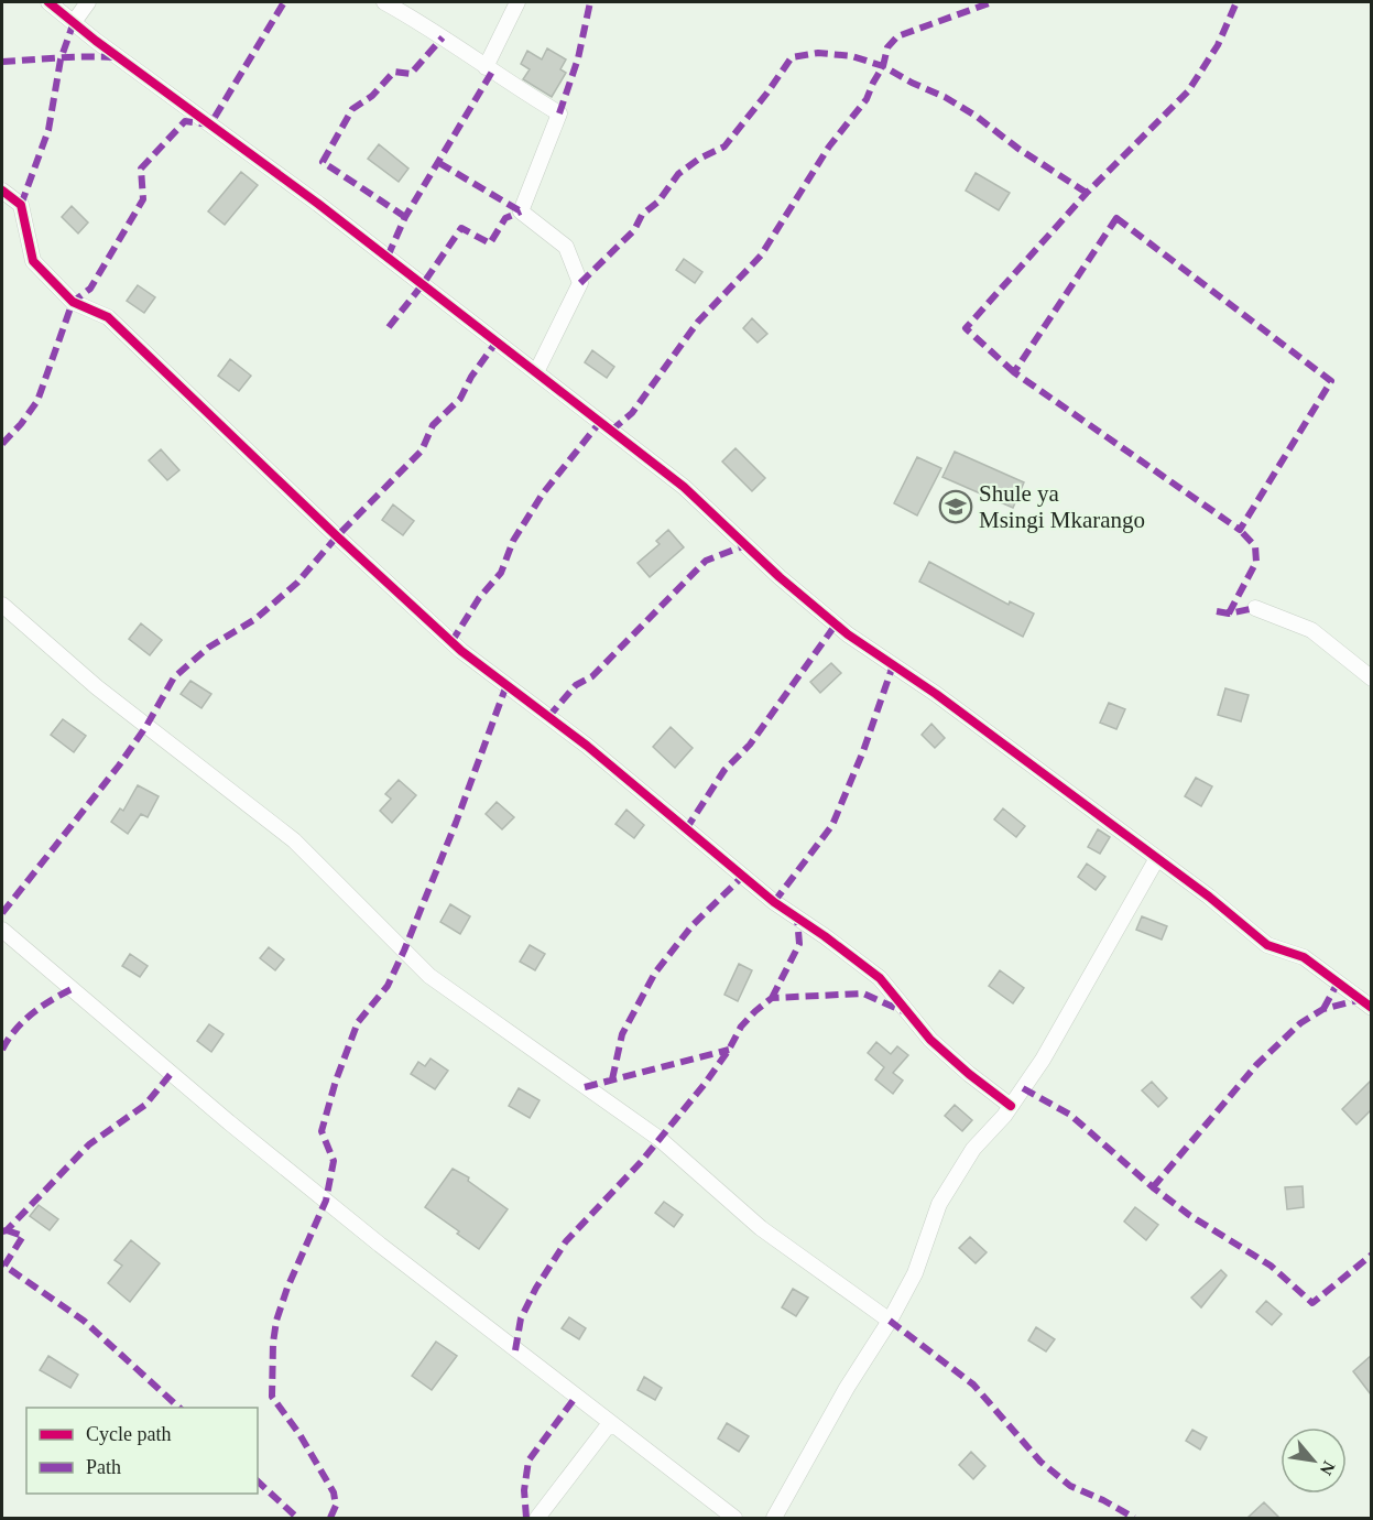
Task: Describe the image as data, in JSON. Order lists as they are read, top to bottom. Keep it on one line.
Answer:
{"places":{"school or university":["Shule ya Msingi Mkarango"]},"legend":["Cycle path","Path"],"north":"bottom right"}
